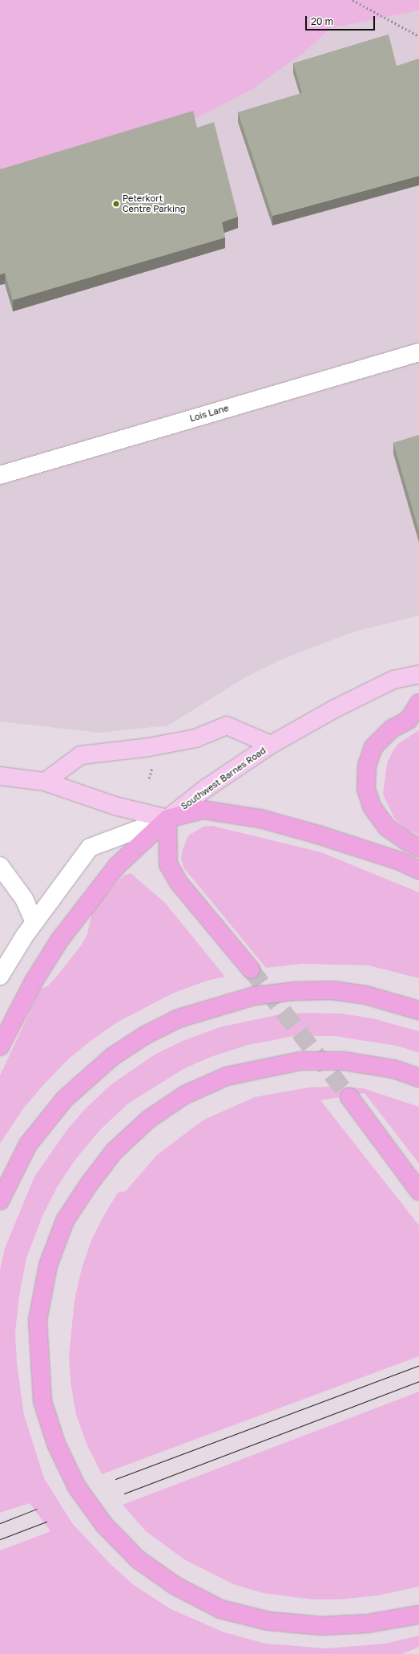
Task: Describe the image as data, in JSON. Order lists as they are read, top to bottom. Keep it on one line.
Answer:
{"streets":{"main road":["Southwest Barnes Road"],"lane":["Lois Lane"]},"places":["Peterkort Centre Parking"],"scale_bar":"20 m"}
